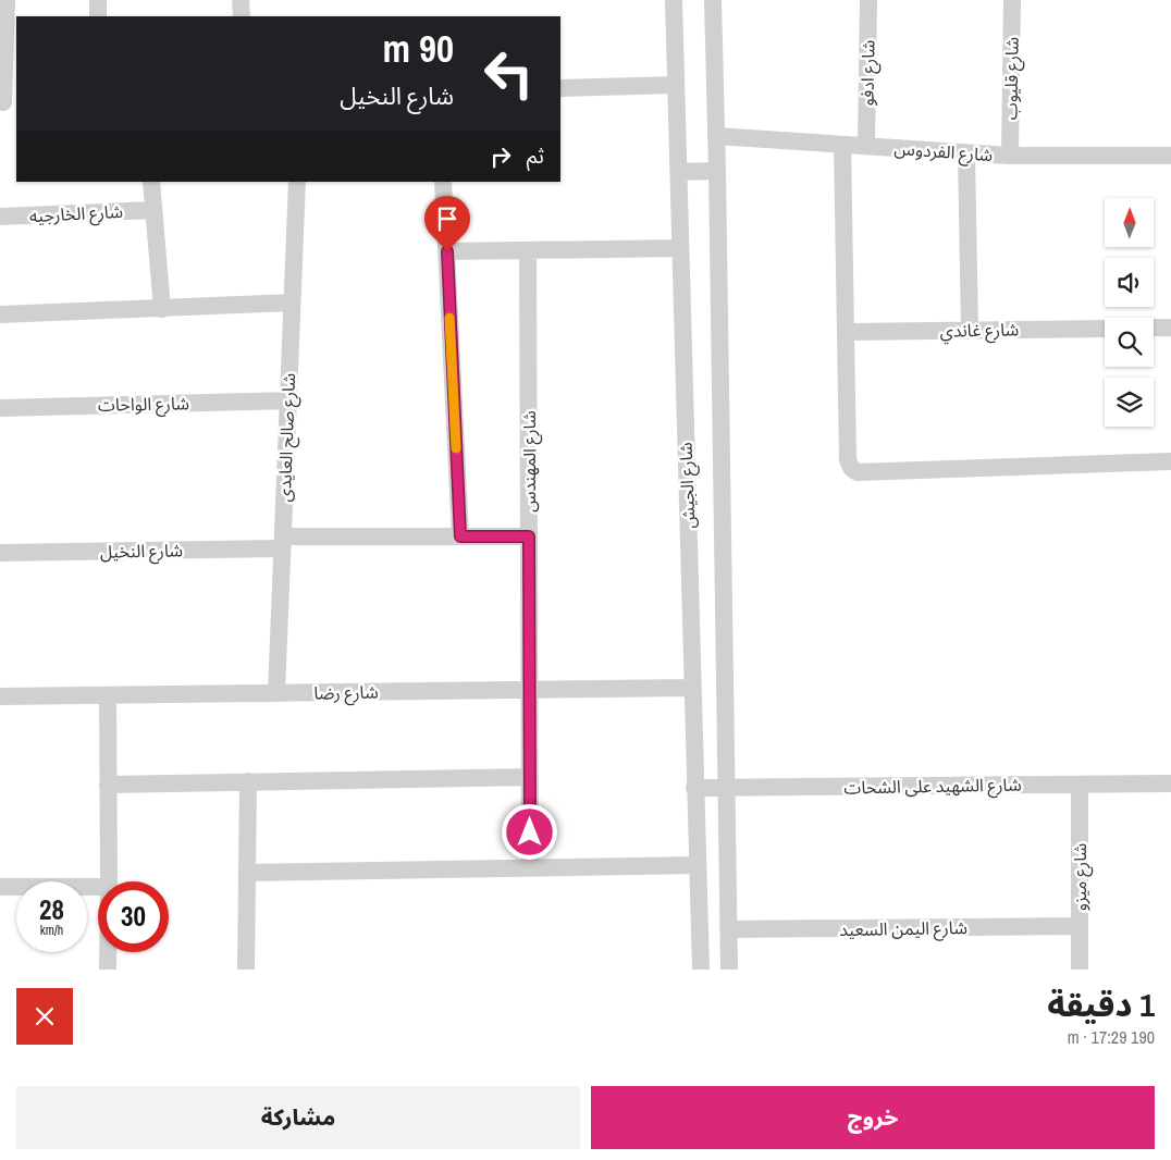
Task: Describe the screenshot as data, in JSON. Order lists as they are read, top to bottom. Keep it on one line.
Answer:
{"streets":{"street":["شارع ادفو","شارع قليوب","شارع الفردوس","شارع الخارجيه","شارع غاندي","شارع الواحات","شارع صالح العايدى","شارع المهندس","شارع الجيش","شارع النخيل","شارع رضا","شارع الشهيد على الشحات","شارع ميزو","شارع اليمن السعيد"]},"crossings":[["شارع ادفو","شارع الفردوس"],["شارع قليوب","شارع الفردوس"],["شارع الفردوس","شارع الجيش"],["شارع الواحات","شارع صالح العايدى"],["شارع صالح العايدى","شارع النخيل"],["شارع صالح العايدى","شارع رضا"],["شارع المهندس","شارع النخيل"],["شارع المهندس","شارع رضا"],["شارع الجيش","شارع رضا"],["شارع الجيش","شارع الشهيد على الشحات"],["شارع الجيش","شارع اليمن السعيد"],["شارع الشهيد على الشحات","شارع ميزو"],["شارع ميزو","شارع اليمن السعيد"]],"north":"top","page":{"turn":["90 m","شارع النخيل"],"then":"ثم","speed":"28 km/h","limit":"30","heading":["1 دقيقة","190 m · 17:29"],"buttons":["خروج","مشاركة"]}}
